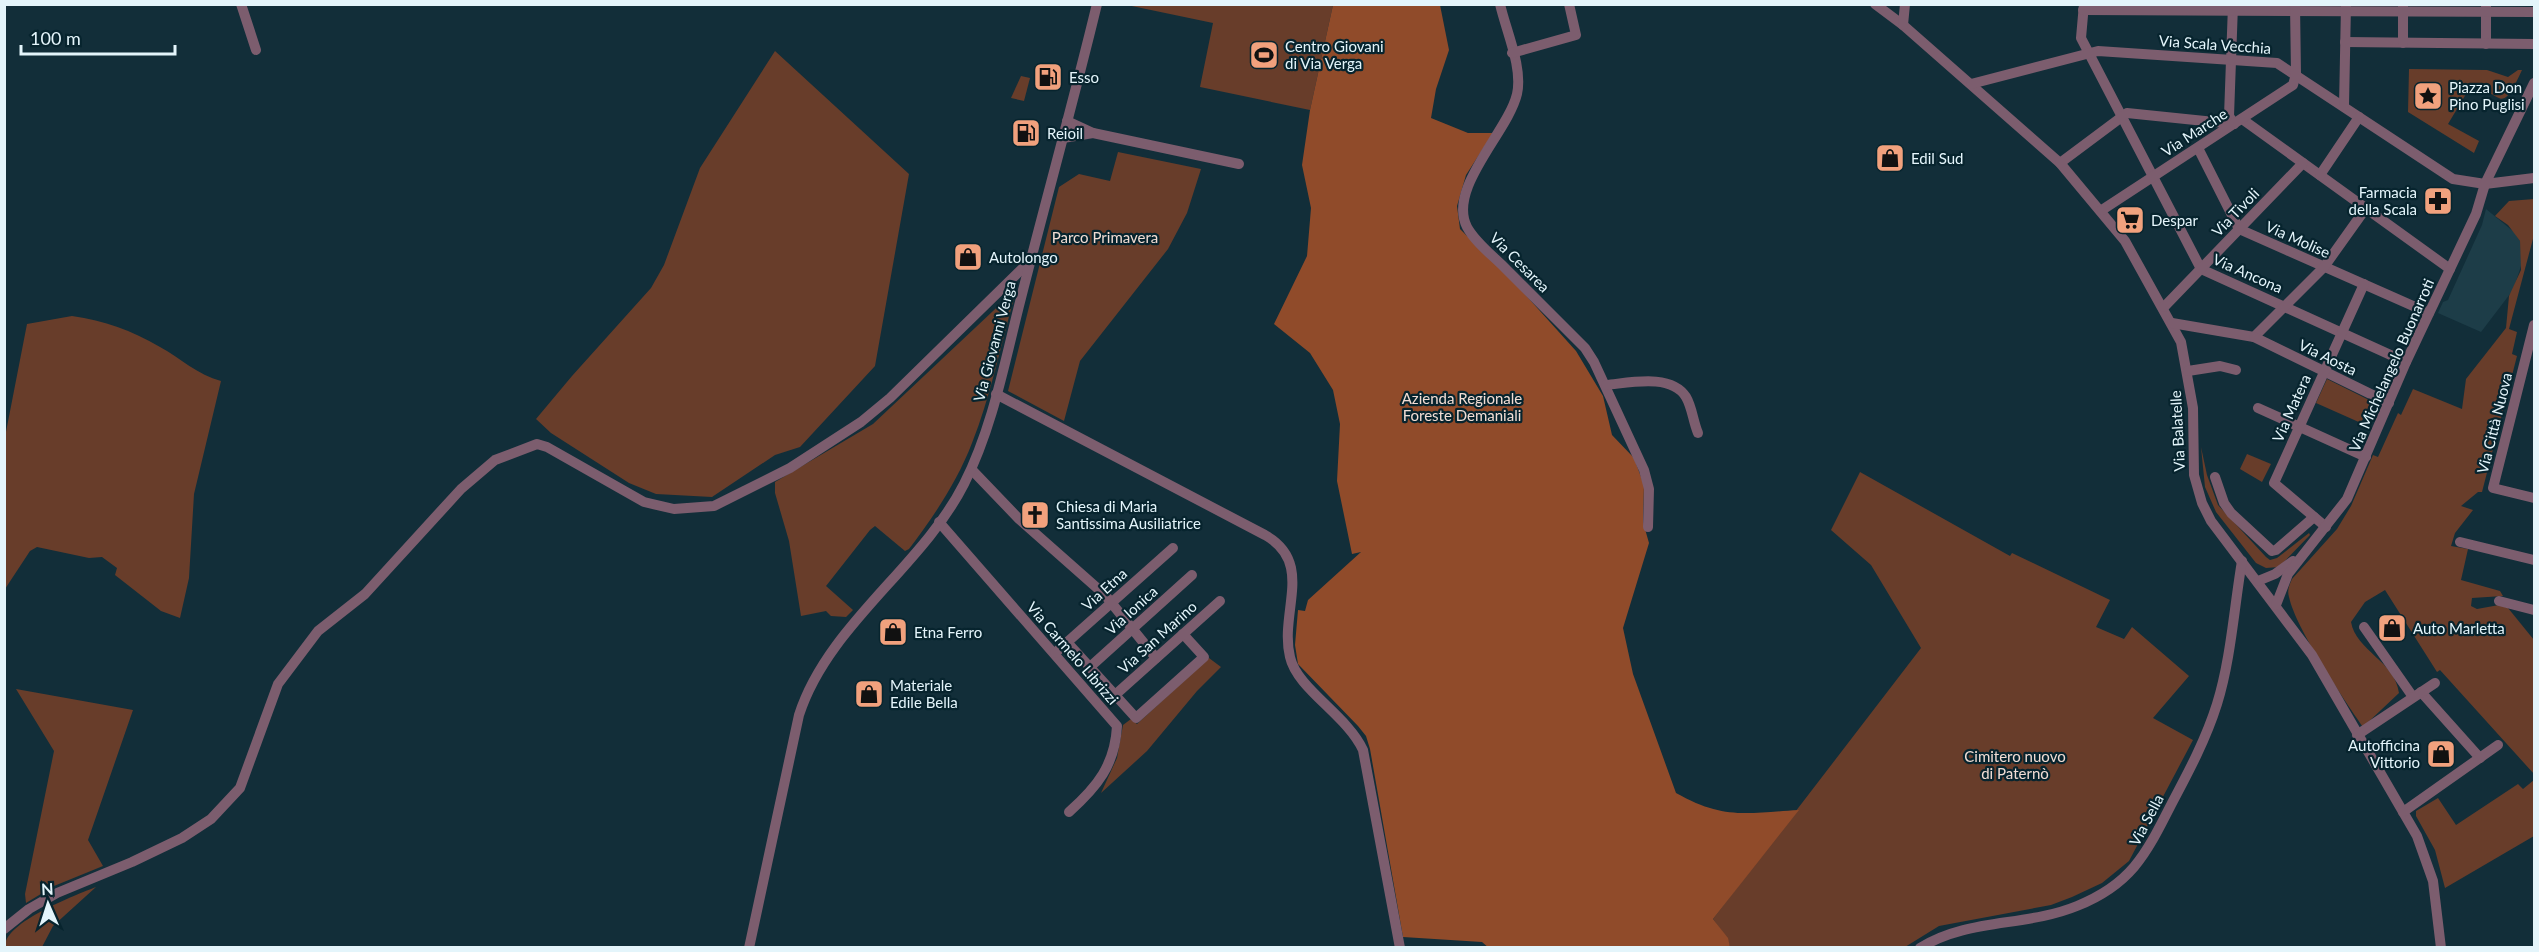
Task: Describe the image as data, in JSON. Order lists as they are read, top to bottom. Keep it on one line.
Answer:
{"streets":{"street":["Via Scala Vecchia","Via Marche","Via Tivoli","Via Molise","Via Cesarea","Via Ancona","Via Giovanni Verga","Via Aosta","Via Michelangelo Buonarroti","Via Matera","Via Città Nuova","Via Balatelle","Via Etna","Via Ionica","Via San Marino","Via Carmelo Librizzi","Via Sella"]},"crossings":[["Via Scala Vecchia","Via Marche"],["Via Scala Vecchia","Via Ancona"],["Via Scala Vecchia","Via Michelangelo Buonarroti"],["Via Scala Vecchia","Via Balatelle"],["Via Marche","Via Ancona"],["Via Marche","Via Balatelle"],["Via Tivoli","Via Molise"],["Via Tivoli","Via Ancona"],["Via Tivoli","Via Balatelle"],["Via Molise","Via Michelangelo Buonarroti"],["Via Molise","Via Matera"],["Via Ancona","Via Michelangelo Buonarroti"],["Via Ancona","Via Matera"],["Via Giovanni Verga","Via Carmelo Librizzi"],["Via Aosta","Via Michelangelo Buonarroti"],["Via Aosta","Via Matera"],["Via Aosta","Via Balatelle"],["Via Michelangelo Buonarroti","Via Matera"],["Via Balatelle","Via Sella"],["Via Etna","Via Carmelo Librizzi"]],"parks":["Parco Primavera","Azienda Regionale Foreste Demaniali","Cimitero nuovo di Paternò"],"places":{"sports":["Centro Giovani di Via Verga"],"fuel station":["Esso","Reioil"],"place":["Piazza Don Pino Puglisi"],"shop":["Edil Sud","Autolongo","Auto Marletta","Etna Ferro","Materiale Edile Bella","Autofficina Vittorio"],"pharmacy":["Farmacia della Scala"],"supermarket":["Despar"],"church":["Chiesa di Maria Santissima Ausiliatrice"]},"scale_bar":"100 m","north":"top"}
